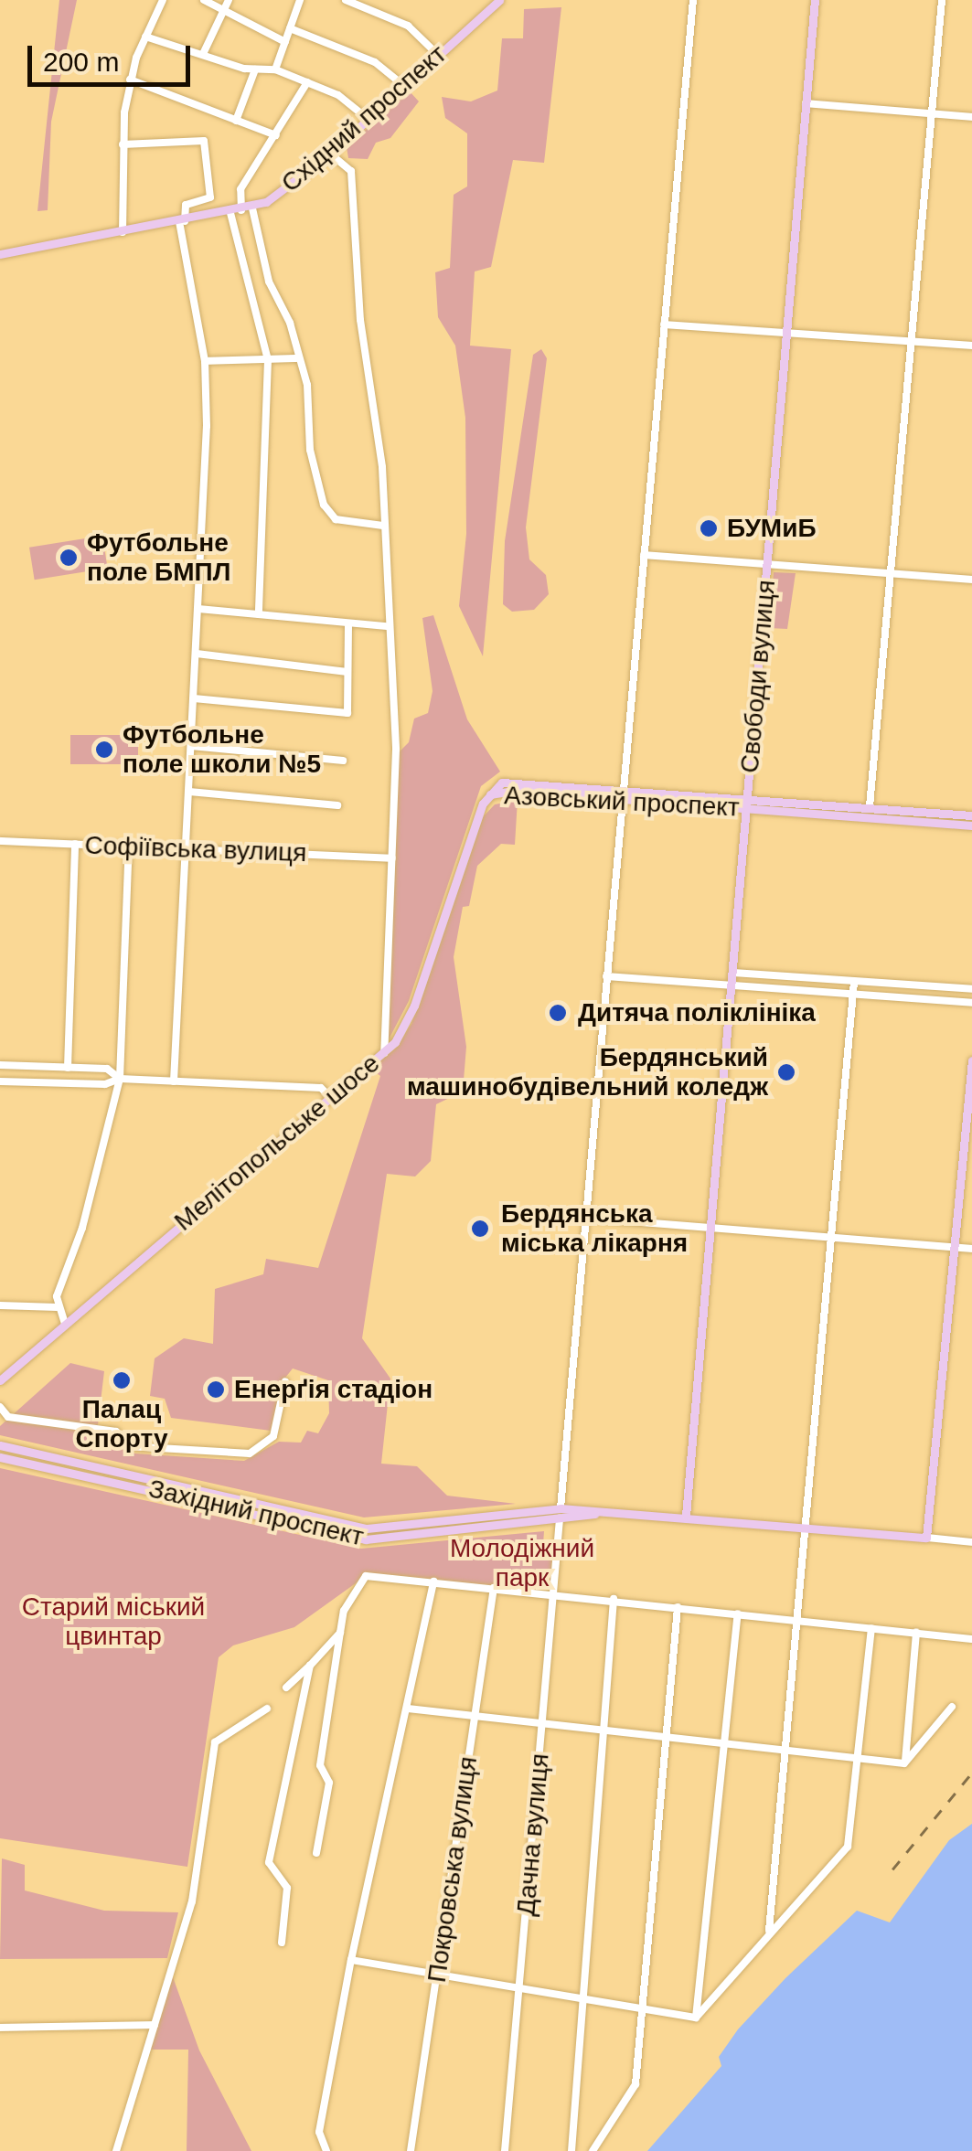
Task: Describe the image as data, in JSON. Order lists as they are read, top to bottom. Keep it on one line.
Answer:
{"streets":{"main road":["Східний проспект","Свободи вулиця","Азовський проспект","Мелітопольське шосе","Західний проспект"],"street":["Софіївська вулиця","Дачна вулиця","Покровська вулиця"]},"crossings":[["Свободи вулиця","Азовський проспект"],["Свободи вулиця","Західний проспект"],["Азовський проспект","Мелітопольське шосе"],["Азовський проспект","Дачна вулиця"],["Західний проспект","Дачна вулиця"]],"parks":["Молодіжний парк","Старий міський цвинтар"],"places":["БУМиБ","Футбольне поле БМПЛ","Футбольне поле школи №5","Дитяча поліклініка","Бердянський машинобудівельний коледж","Бердянська міська лікарня","Палац Спорту","Енерґія стадіон"],"scale_bar":"200 m"}
